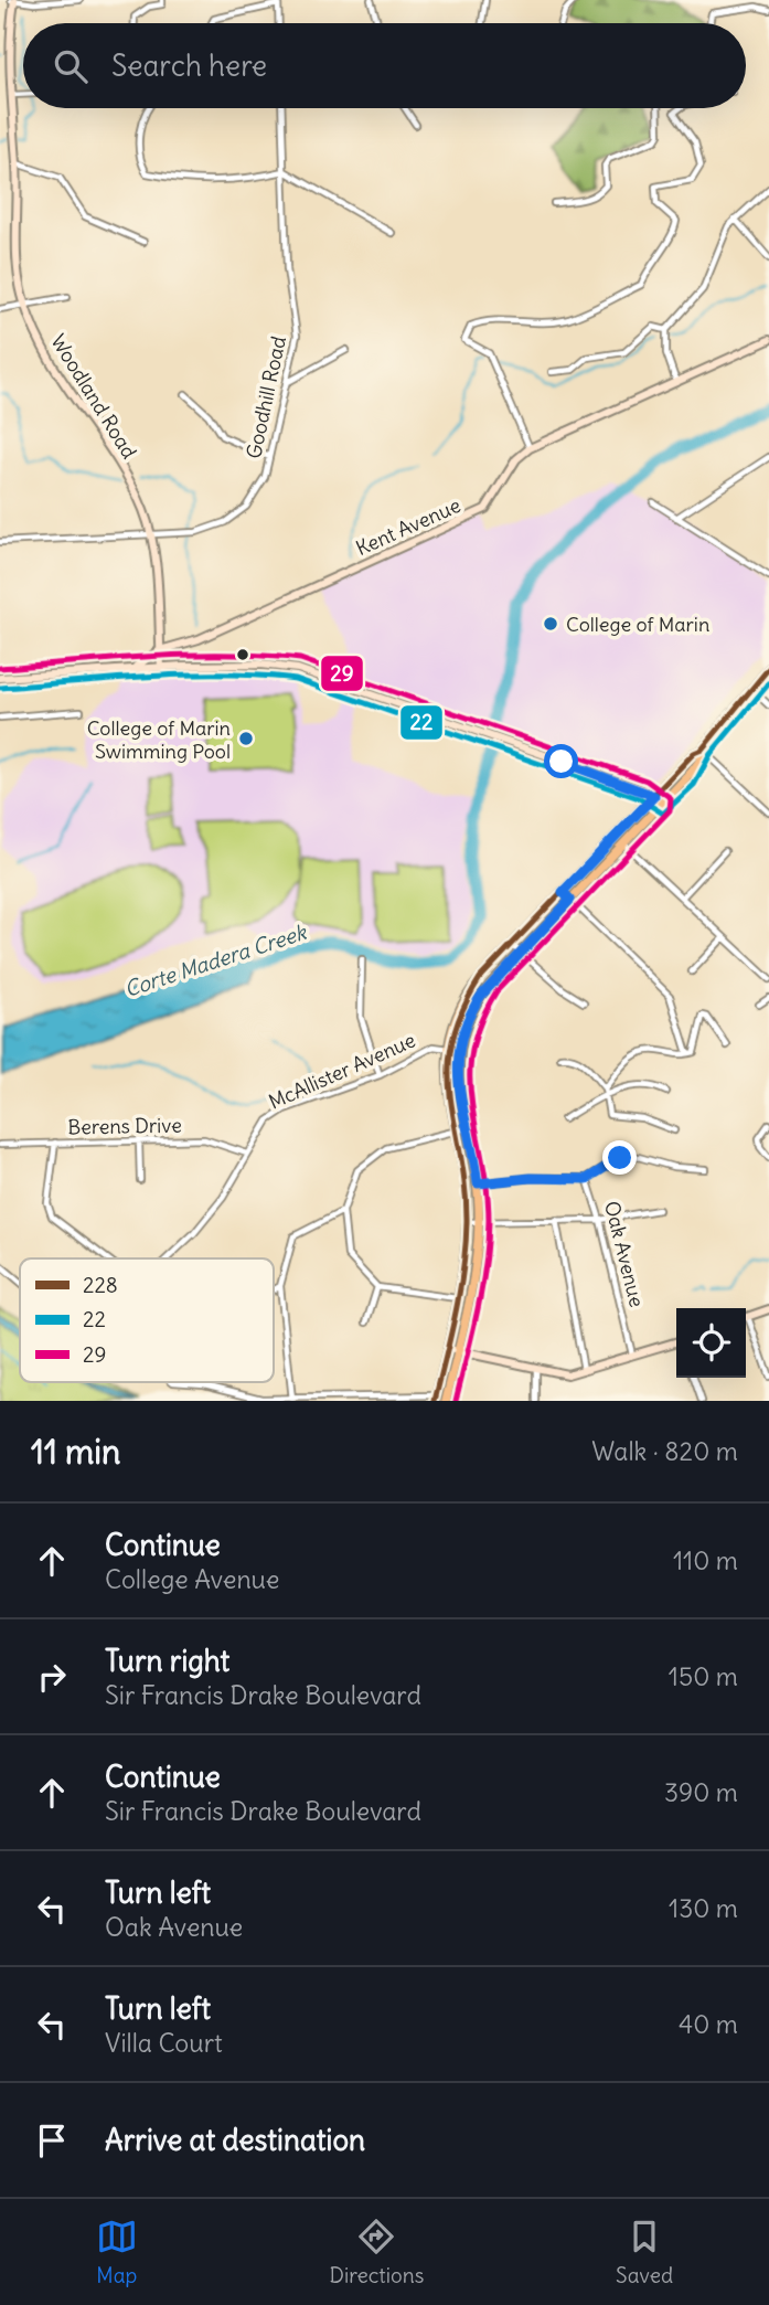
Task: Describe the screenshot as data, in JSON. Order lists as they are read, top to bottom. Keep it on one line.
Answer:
{"streets":{"street":["Woodland Road","Goodhill Road","Kent Avenue","McAllister Avenue","Berens Drive","Oak Avenue"]},"crossings":[["Woodland Road","Goodhill Road"],["Woodland Road","Kent Avenue"],["McAllister Avenue","Berens Drive"]],"water":["Corte Madera Creek"],"places":["College of Marin","College of Marin Swimming Pool"],"lines":["transit line 29","transit line 228","transit line 22"],"legend":["228","22","29"],"page":{"search":"Search here","heading":["11 min","Walk · 820 m"],"list":[["Continue","College Avenue","110 m"],["Turn right","Sir Francis Drake Boulevard","150 m"],["Continue","Sir Francis Drake Boulevard","390 m"],["Turn left","Oak Avenue","130 m"],["Turn left","Villa Court","40 m"],"Arrive at destination"],"nav":["Map","Directions","Saved"]}}
